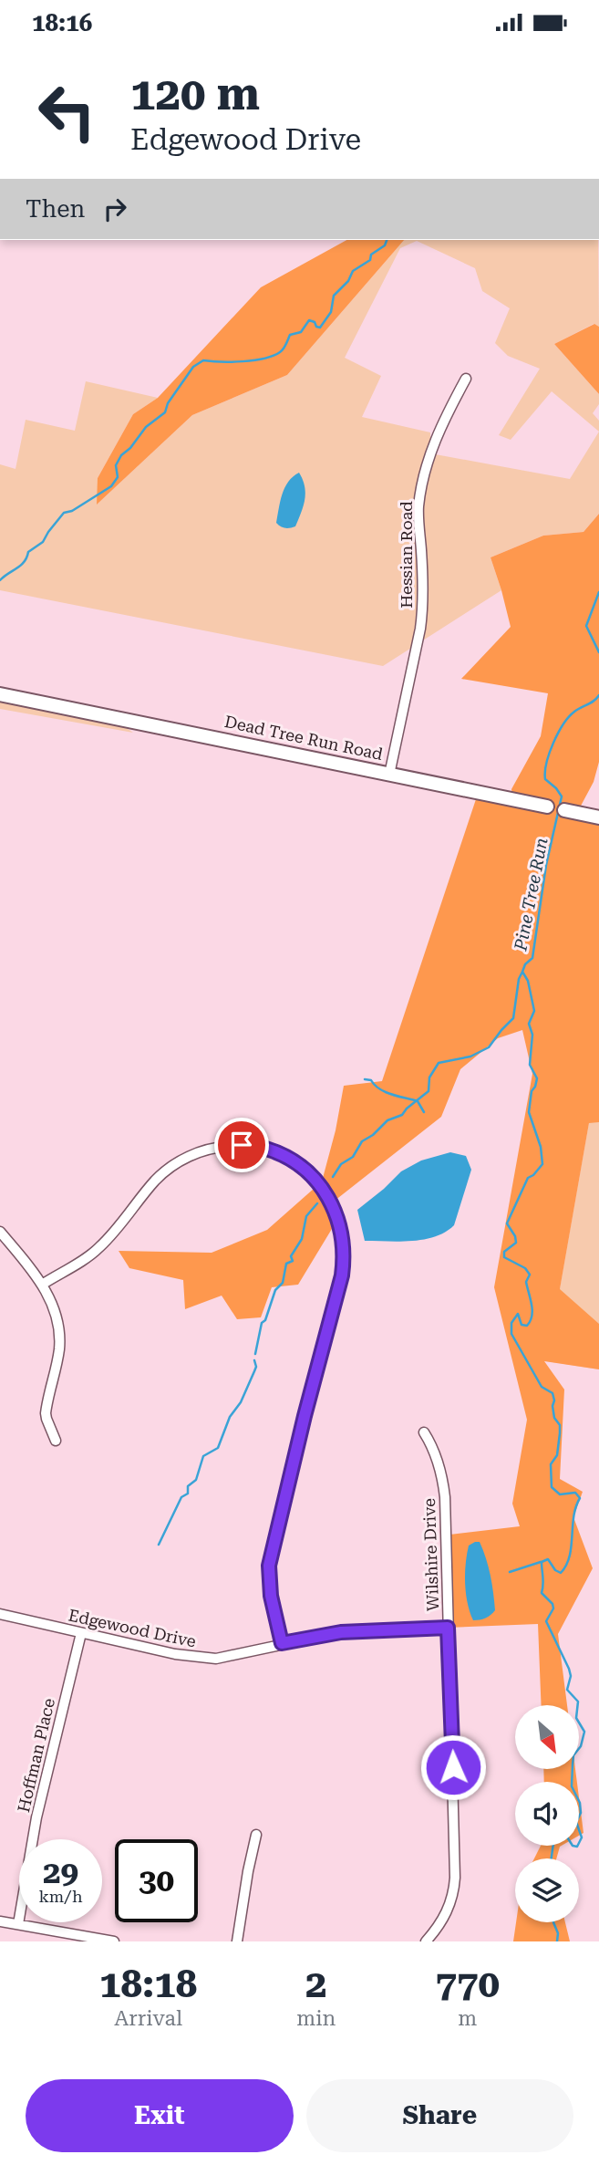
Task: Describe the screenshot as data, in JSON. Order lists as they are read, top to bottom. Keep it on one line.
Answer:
{"streets":{"street":["Hessian Road","Dead Tree Run Road","Wilshire Drive","Edgewood Drive","Hoffman Place"]},"crossings":[["Hessian Road","Dead Tree Run Road"],["Wilshire Drive","Edgewood Drive"],["Edgewood Drive","Hoffman Place"]],"water":["Pine Tree Run"],"north":"bottom right","page":{"status":"18:16","turn":["120 m","Edgewood Drive"],"then":"Then","speed":"29 km/h","limit":"30","eta":["18:18","Arrival","2","min","770","m"],"buttons":["Exit","Share"]}}
